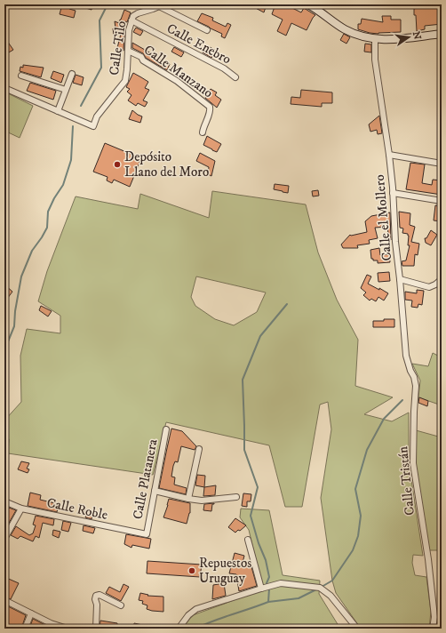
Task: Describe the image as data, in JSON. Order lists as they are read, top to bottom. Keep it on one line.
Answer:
{"streets":{"street":["Calle Enebro","Calle Tilo","Calle Manzano","Calle el Mollero","Calle Platanera","Calle Tristán","Calle Roble"]},"crossings":[["Calle Enebro","Calle Tilo"],["Calle Tilo","Calle Manzano"],["Calle el Mollero","Calle Tristán"],["Calle Platanera","Calle Roble"]],"places":["Depósito Llano del Moro","Repuestos Uruguay"],"north":"right"}
